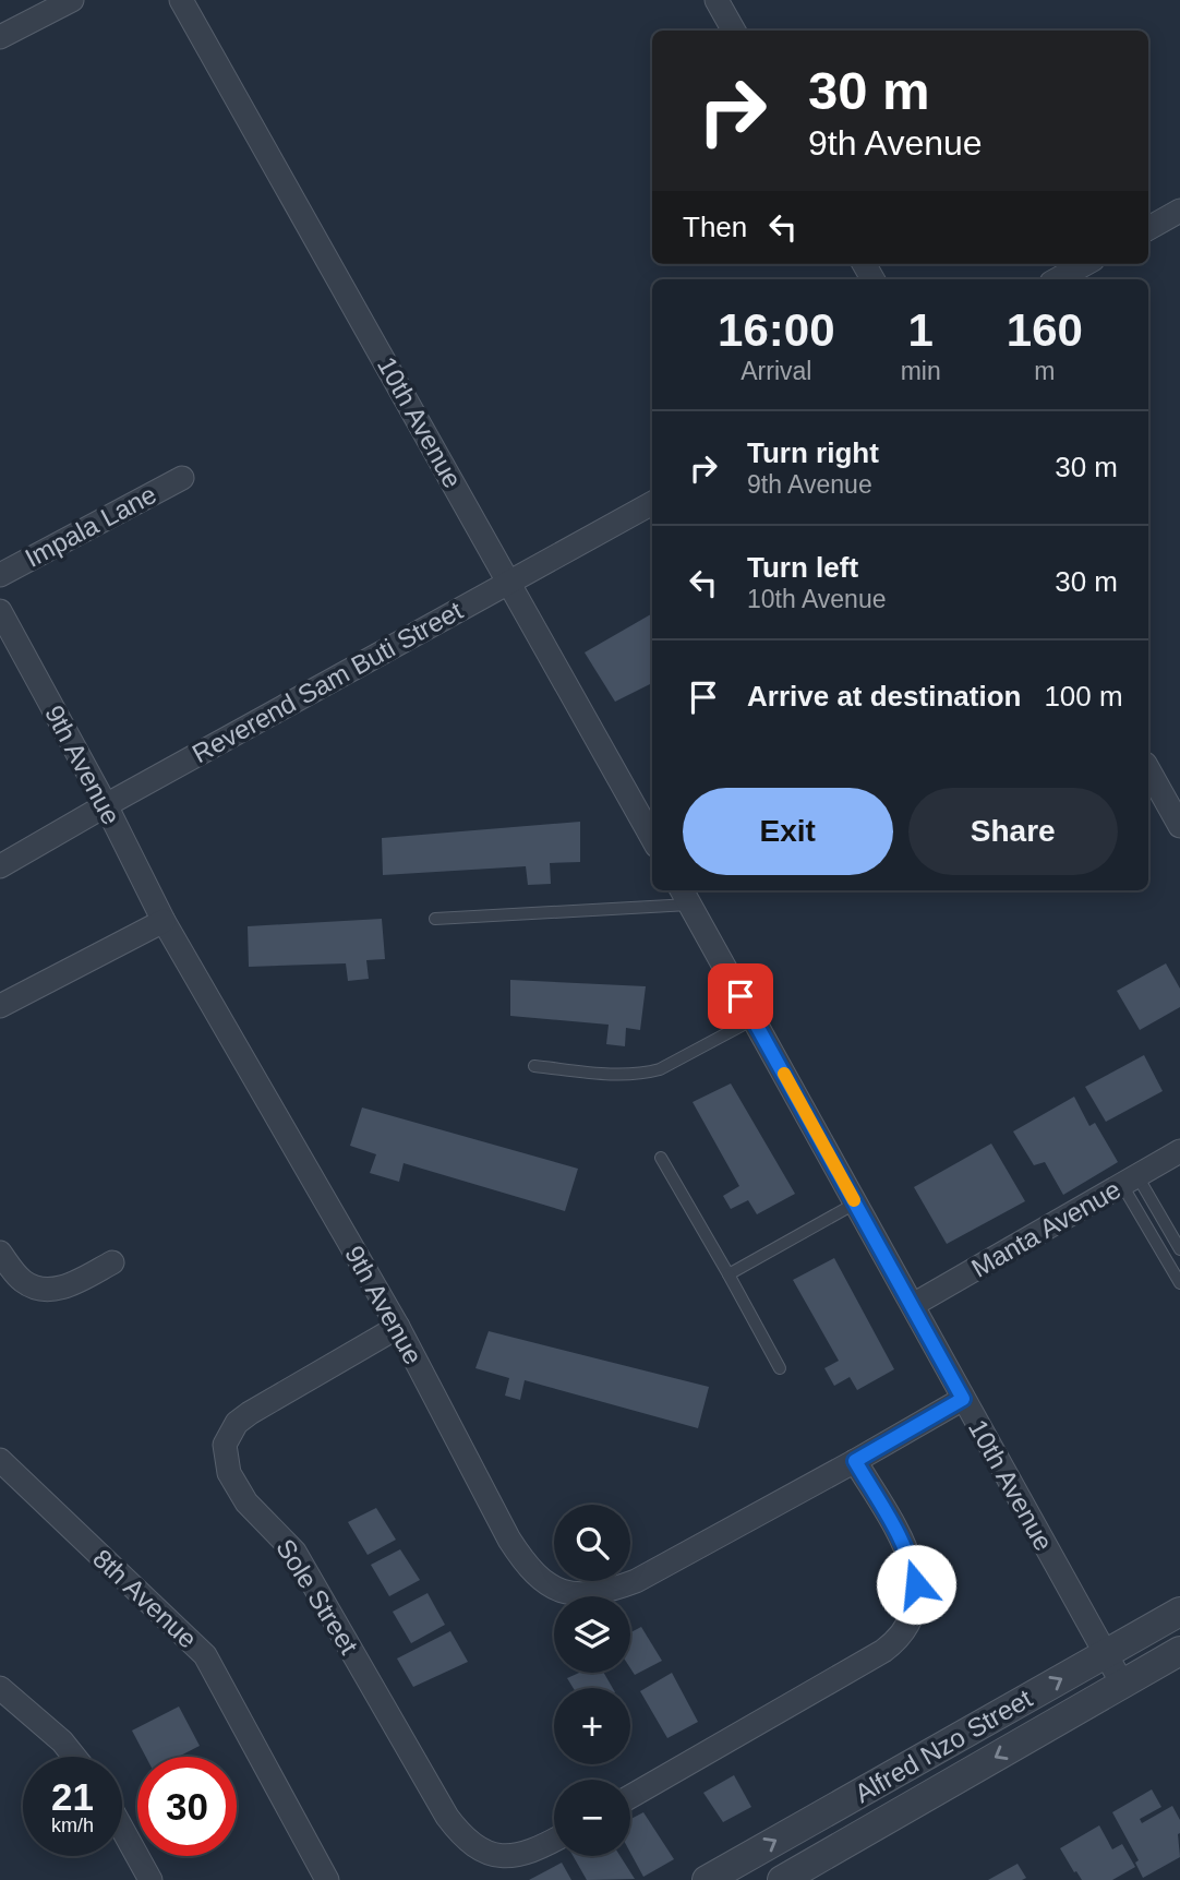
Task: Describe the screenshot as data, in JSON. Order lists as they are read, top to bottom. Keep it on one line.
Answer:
{"streets":{"street":["10th Avenue","Impala Lane","Reverend Sam Buti Street","9th Avenue","Manta Avenue","Sole Street","8th Avenue","Alfred Nzo Street"]},"crossings":[["10th Avenue","Reverend Sam Buti Street"],["10th Avenue","9th Avenue"],["10th Avenue","Manta Avenue"],["10th Avenue","Alfred Nzo Street"],["Reverend Sam Buti Street","9th Avenue"],["9th Avenue","Sole Street"]],"page":{"turn":["30 m","9th Avenue"],"then":"Then","eta":["16:00","Arrival","1","min","160","m"],"list":[{"name":"Turn right","note":"9th Avenue","value":"30 m"},{"name":"Turn left","note":"10th Avenue","value":"30 m"},{"name":"Arrive at destination","value":"100 m"}],"buttons":["Exit","Share"],"map_buttons":["+","−"],"speed":"21 km/h","limit":"30"}}
